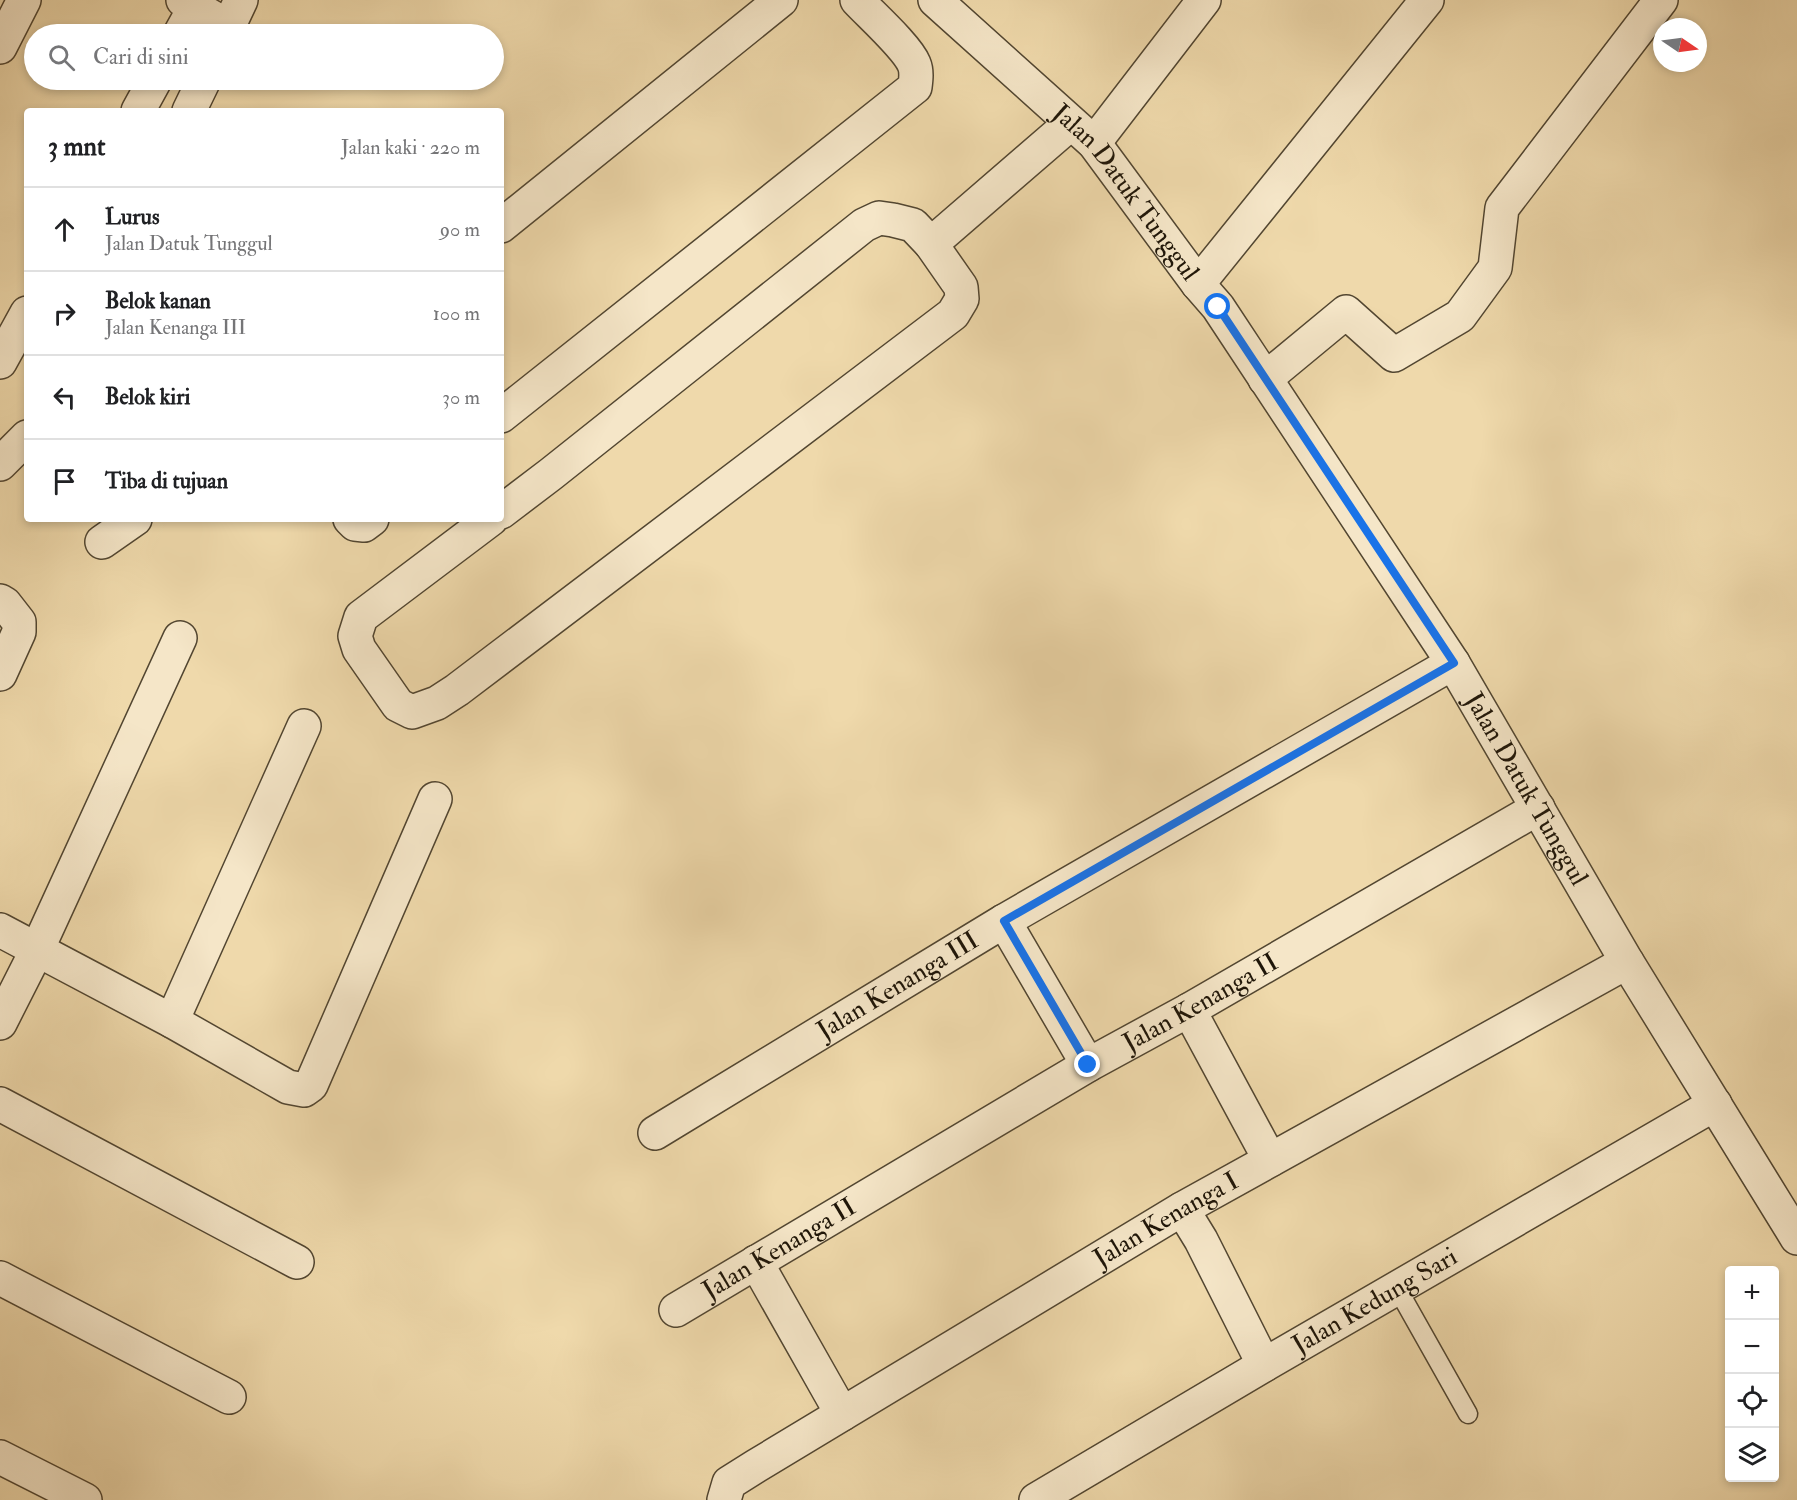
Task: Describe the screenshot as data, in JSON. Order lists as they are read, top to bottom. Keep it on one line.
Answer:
{"streets":{"street":["Jalan Datuk Tunggul","Jalan Kenanga III","Jalan Kenanga II","Jalan Kenanga I","Jalan Kedung Sari"]},"crossings":[["Jalan Datuk Tunggul","Jalan Kenanga III"],["Jalan Datuk Tunggul","Jalan Kenanga II"],["Jalan Datuk Tunggul","Jalan Kenanga I"],["Jalan Datuk Tunggul","Jalan Kedung Sari"]],"north":"right","page":{"search":"Cari di sini","heading":["3 mnt","Jalan kaki · 220 m"],"list":[["Lurus","Jalan Datuk Tunggul","90 m"],["Belok kanan","Jalan Kenanga III","100 m"],["Belok kiri","30 m"],"Tiba di tujuan"],"map_buttons":["+","−"]}}
